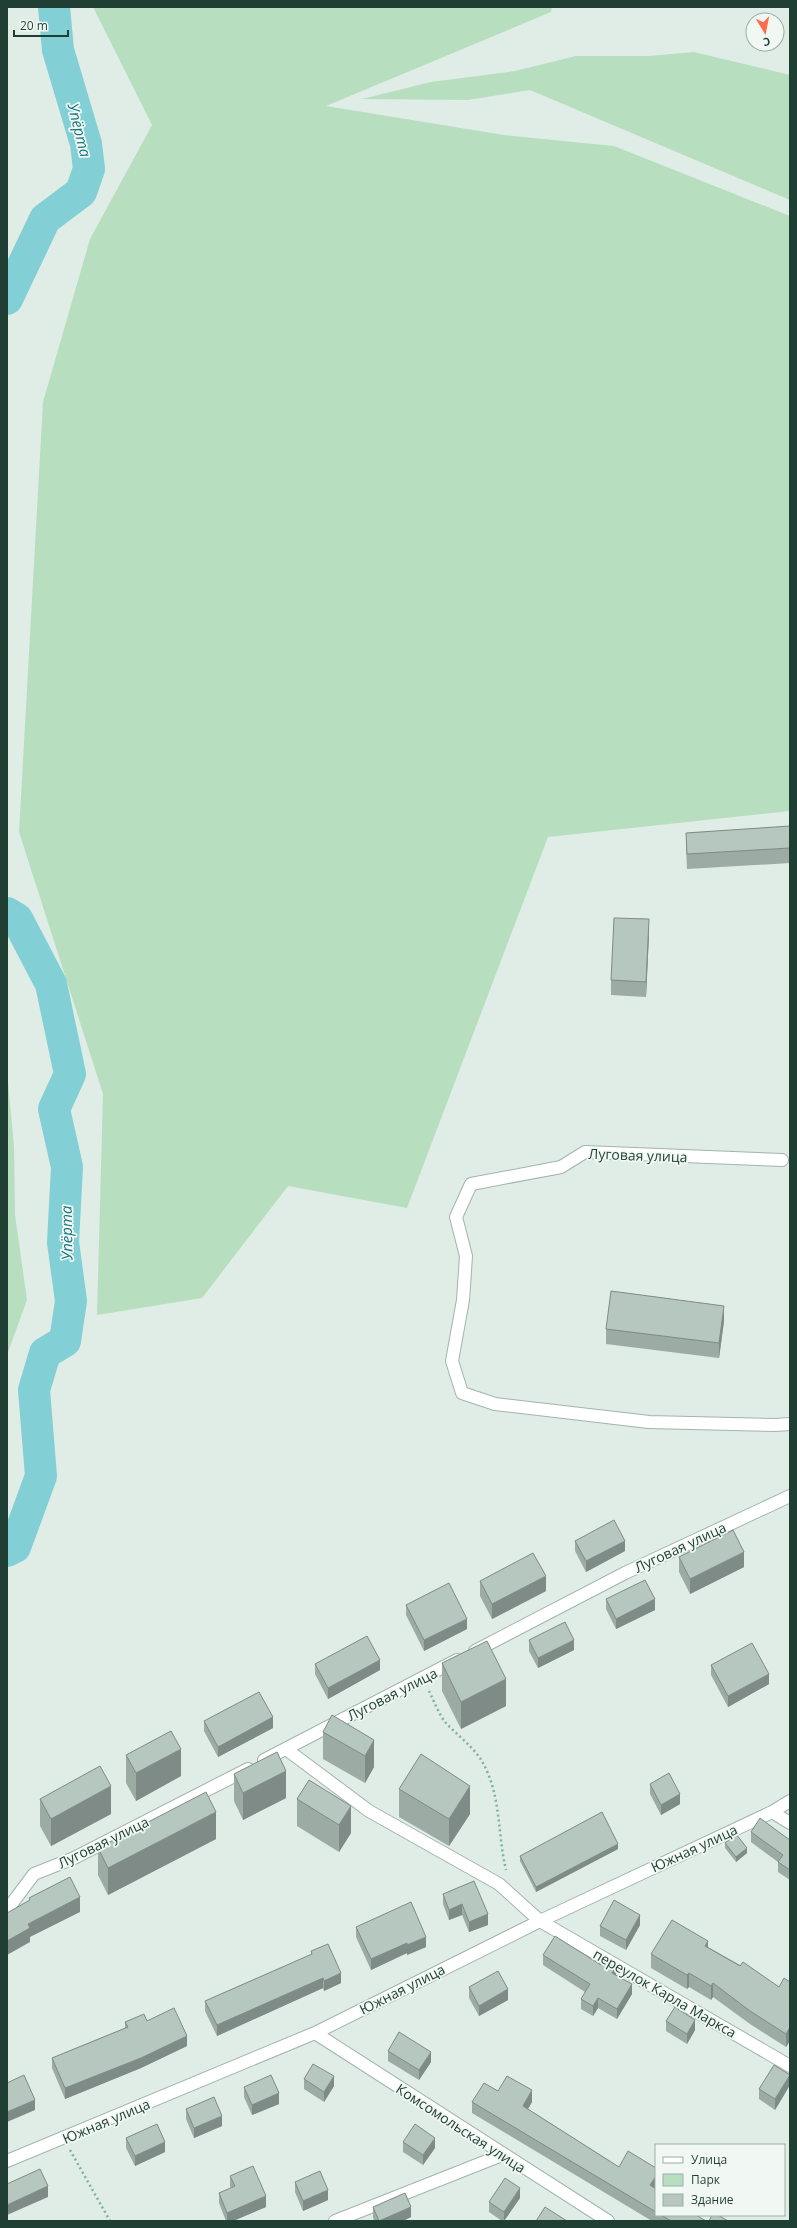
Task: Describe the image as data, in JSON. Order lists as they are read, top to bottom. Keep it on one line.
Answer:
{"streets":{"street":["Луговая улица","Южная улица","переулок Карла Маркса","Комсомольская улица"]},"crossings":[["Луговая улица","переулок Карла Маркса"],["Южная улица","переулок Карла Маркса"],["Южная улица","Комсомольская улица"]],"water":["Упёрта"],"legend":["Улица","Парк","Здание"],"scale_bar":"20 m","north":"bottom"}
